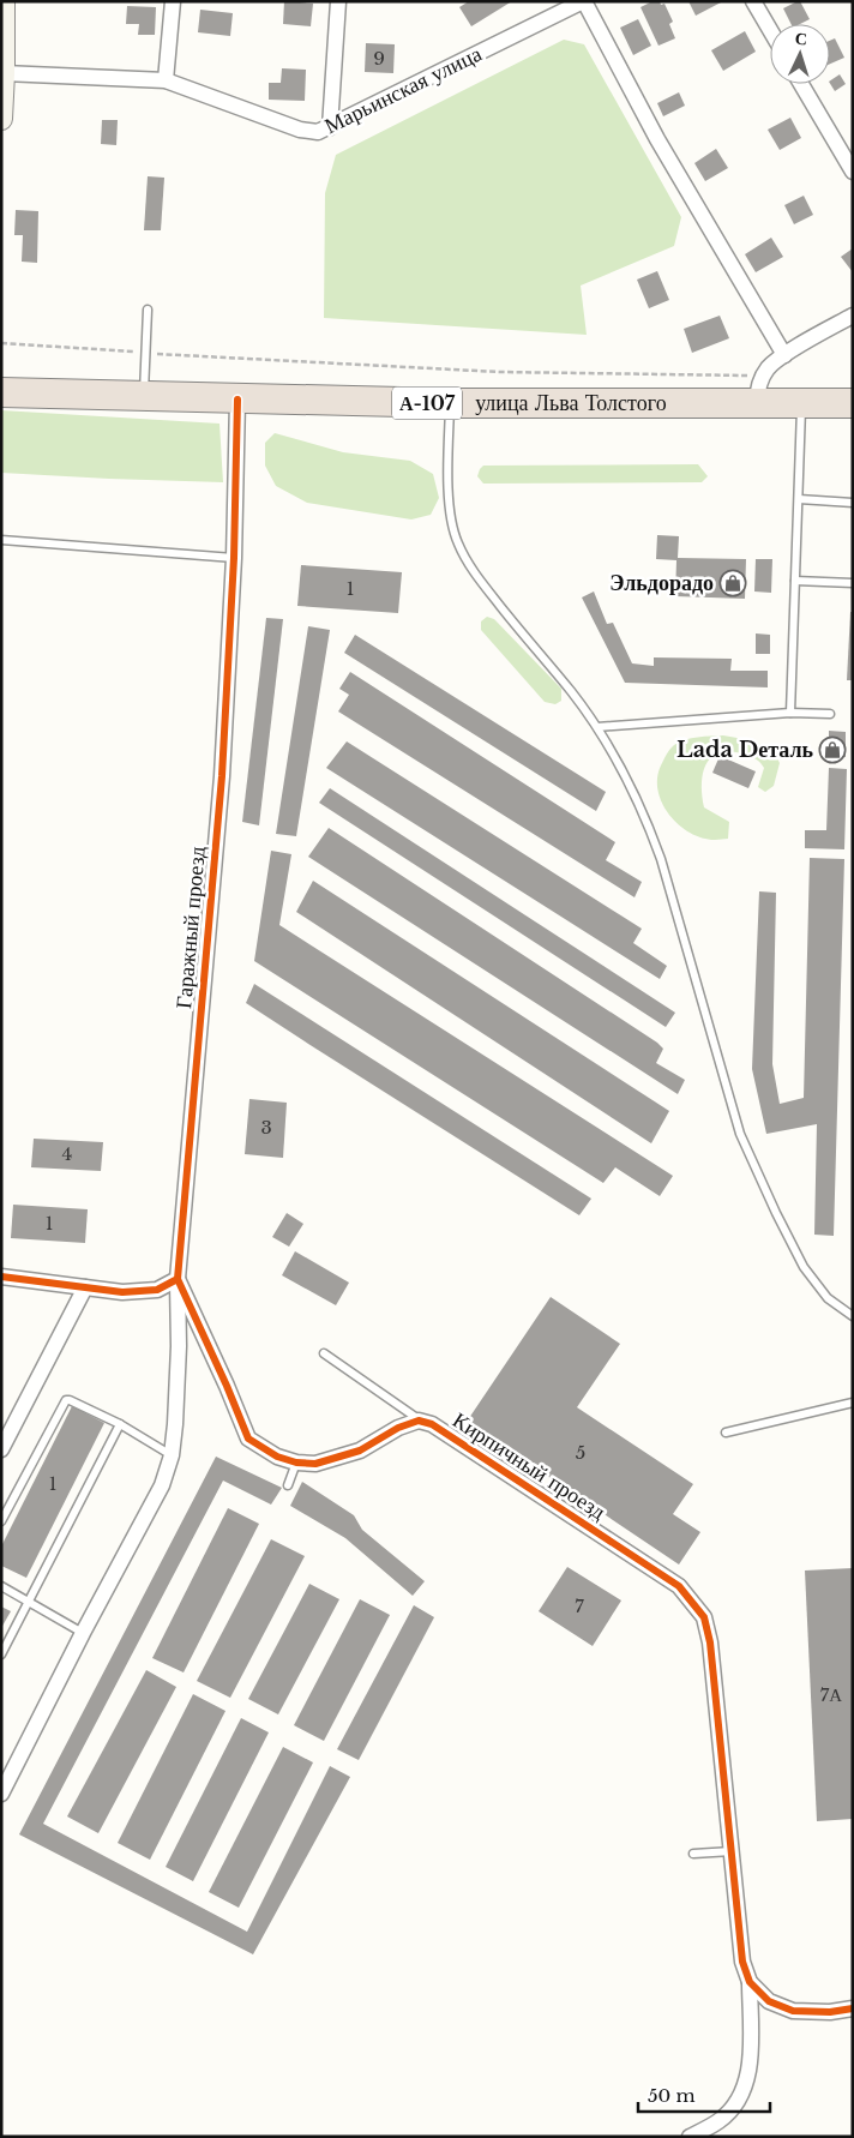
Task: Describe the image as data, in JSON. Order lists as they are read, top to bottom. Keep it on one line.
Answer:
{"streets":{"highway":["А-107","улица Льва Толстого"],"street":["Марьинская улица","Гаражный проезд","Кирпичный проезд"]},"crossings":[["улица Льва Толстого","Гаражный проезд"],["Гаражный проезд","Кирпичный проезд"]],"places":{"shop":["Эльдорадо","Lada Dеталь"]},"house_numbers":["9","1","3","4","1","5","1","7","7А"],"scale_bar":"50 m","north":"top"}
